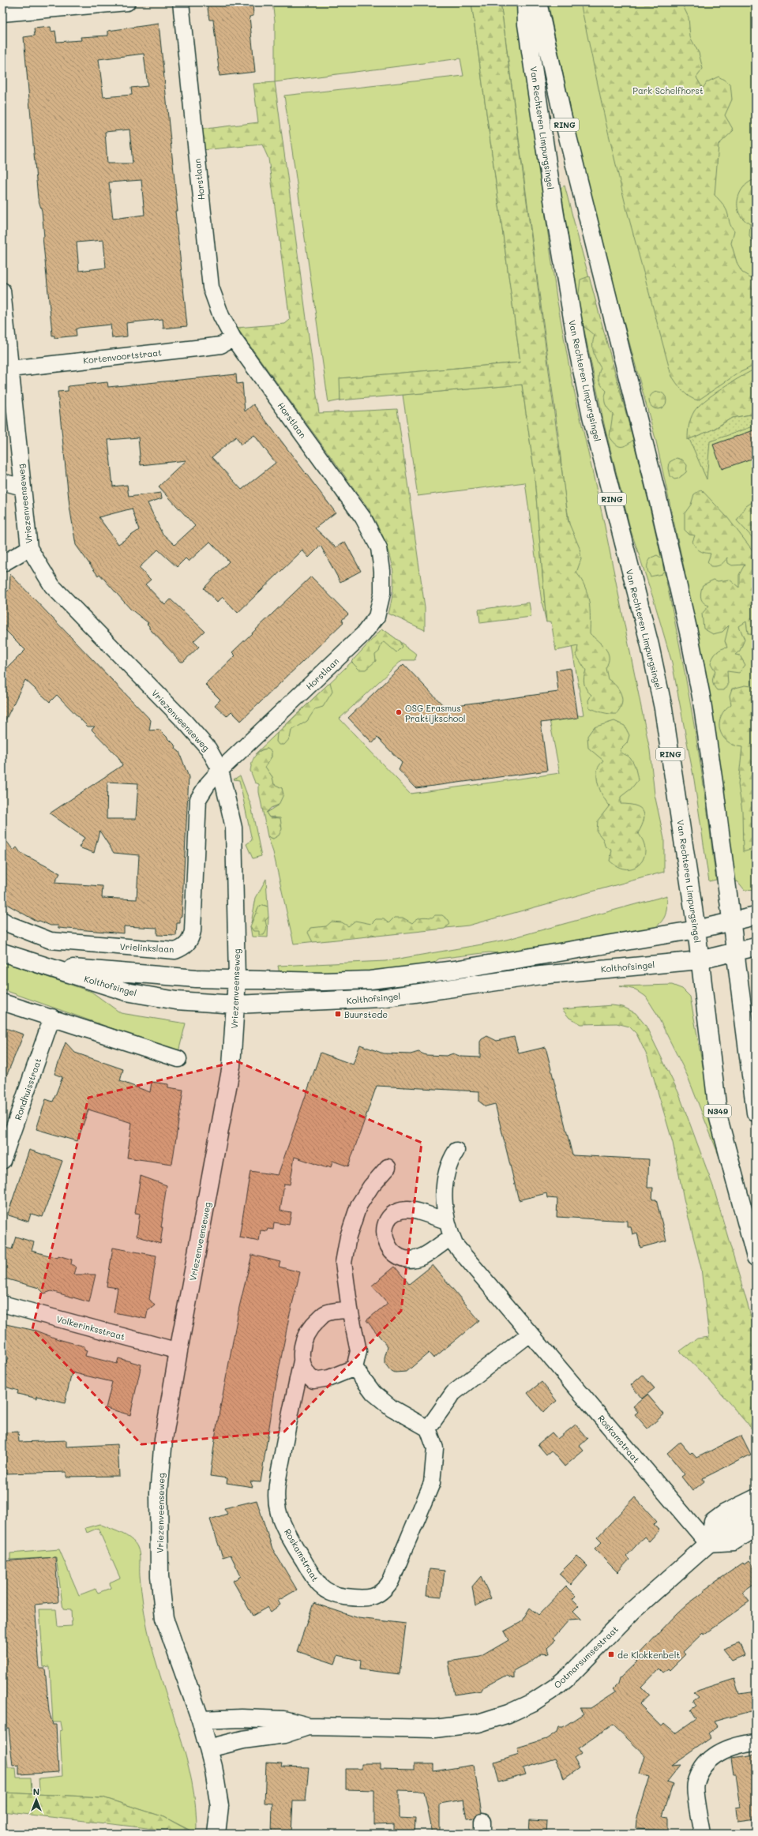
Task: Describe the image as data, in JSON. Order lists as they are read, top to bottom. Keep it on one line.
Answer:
{"streets":{"main road":["RING","Van Rechteren Limpurgsingel","Vriezenveenseweg","Kolthofsingel","N349","Ootmarsumsestraat"],"street":["Horstlaan","Kortenvoortstraat","Vrielinkslaan","Rondhuisstraat","Volkerinksstraat","Roskamstraat"]},"crossings":[["Van Rechteren Limpurgsingel","Kolthofsingel"],["Horstlaan","Kortenvoortstraat"],["Horstlaan","Vriezenveenseweg"],["Horstlaan","Vrielinkslaan"],["Kortenvoortstraat","Vriezenveenseweg"],["Vriezenveenseweg","Vrielinkslaan"],["Vriezenveenseweg","Kolthofsingel"],["Vriezenveenseweg","Volkerinksstraat"],["Vriezenveenseweg","Ootmarsumsestraat"],["Roskamstraat","Ootmarsumsestraat"]],"parks":["Park Schelfhorst"],"places":{"other":["OSG Erasmus Praktijkschool"],"transit":["Buurstede","de Klokkenbelt"]},"north":"top"}
